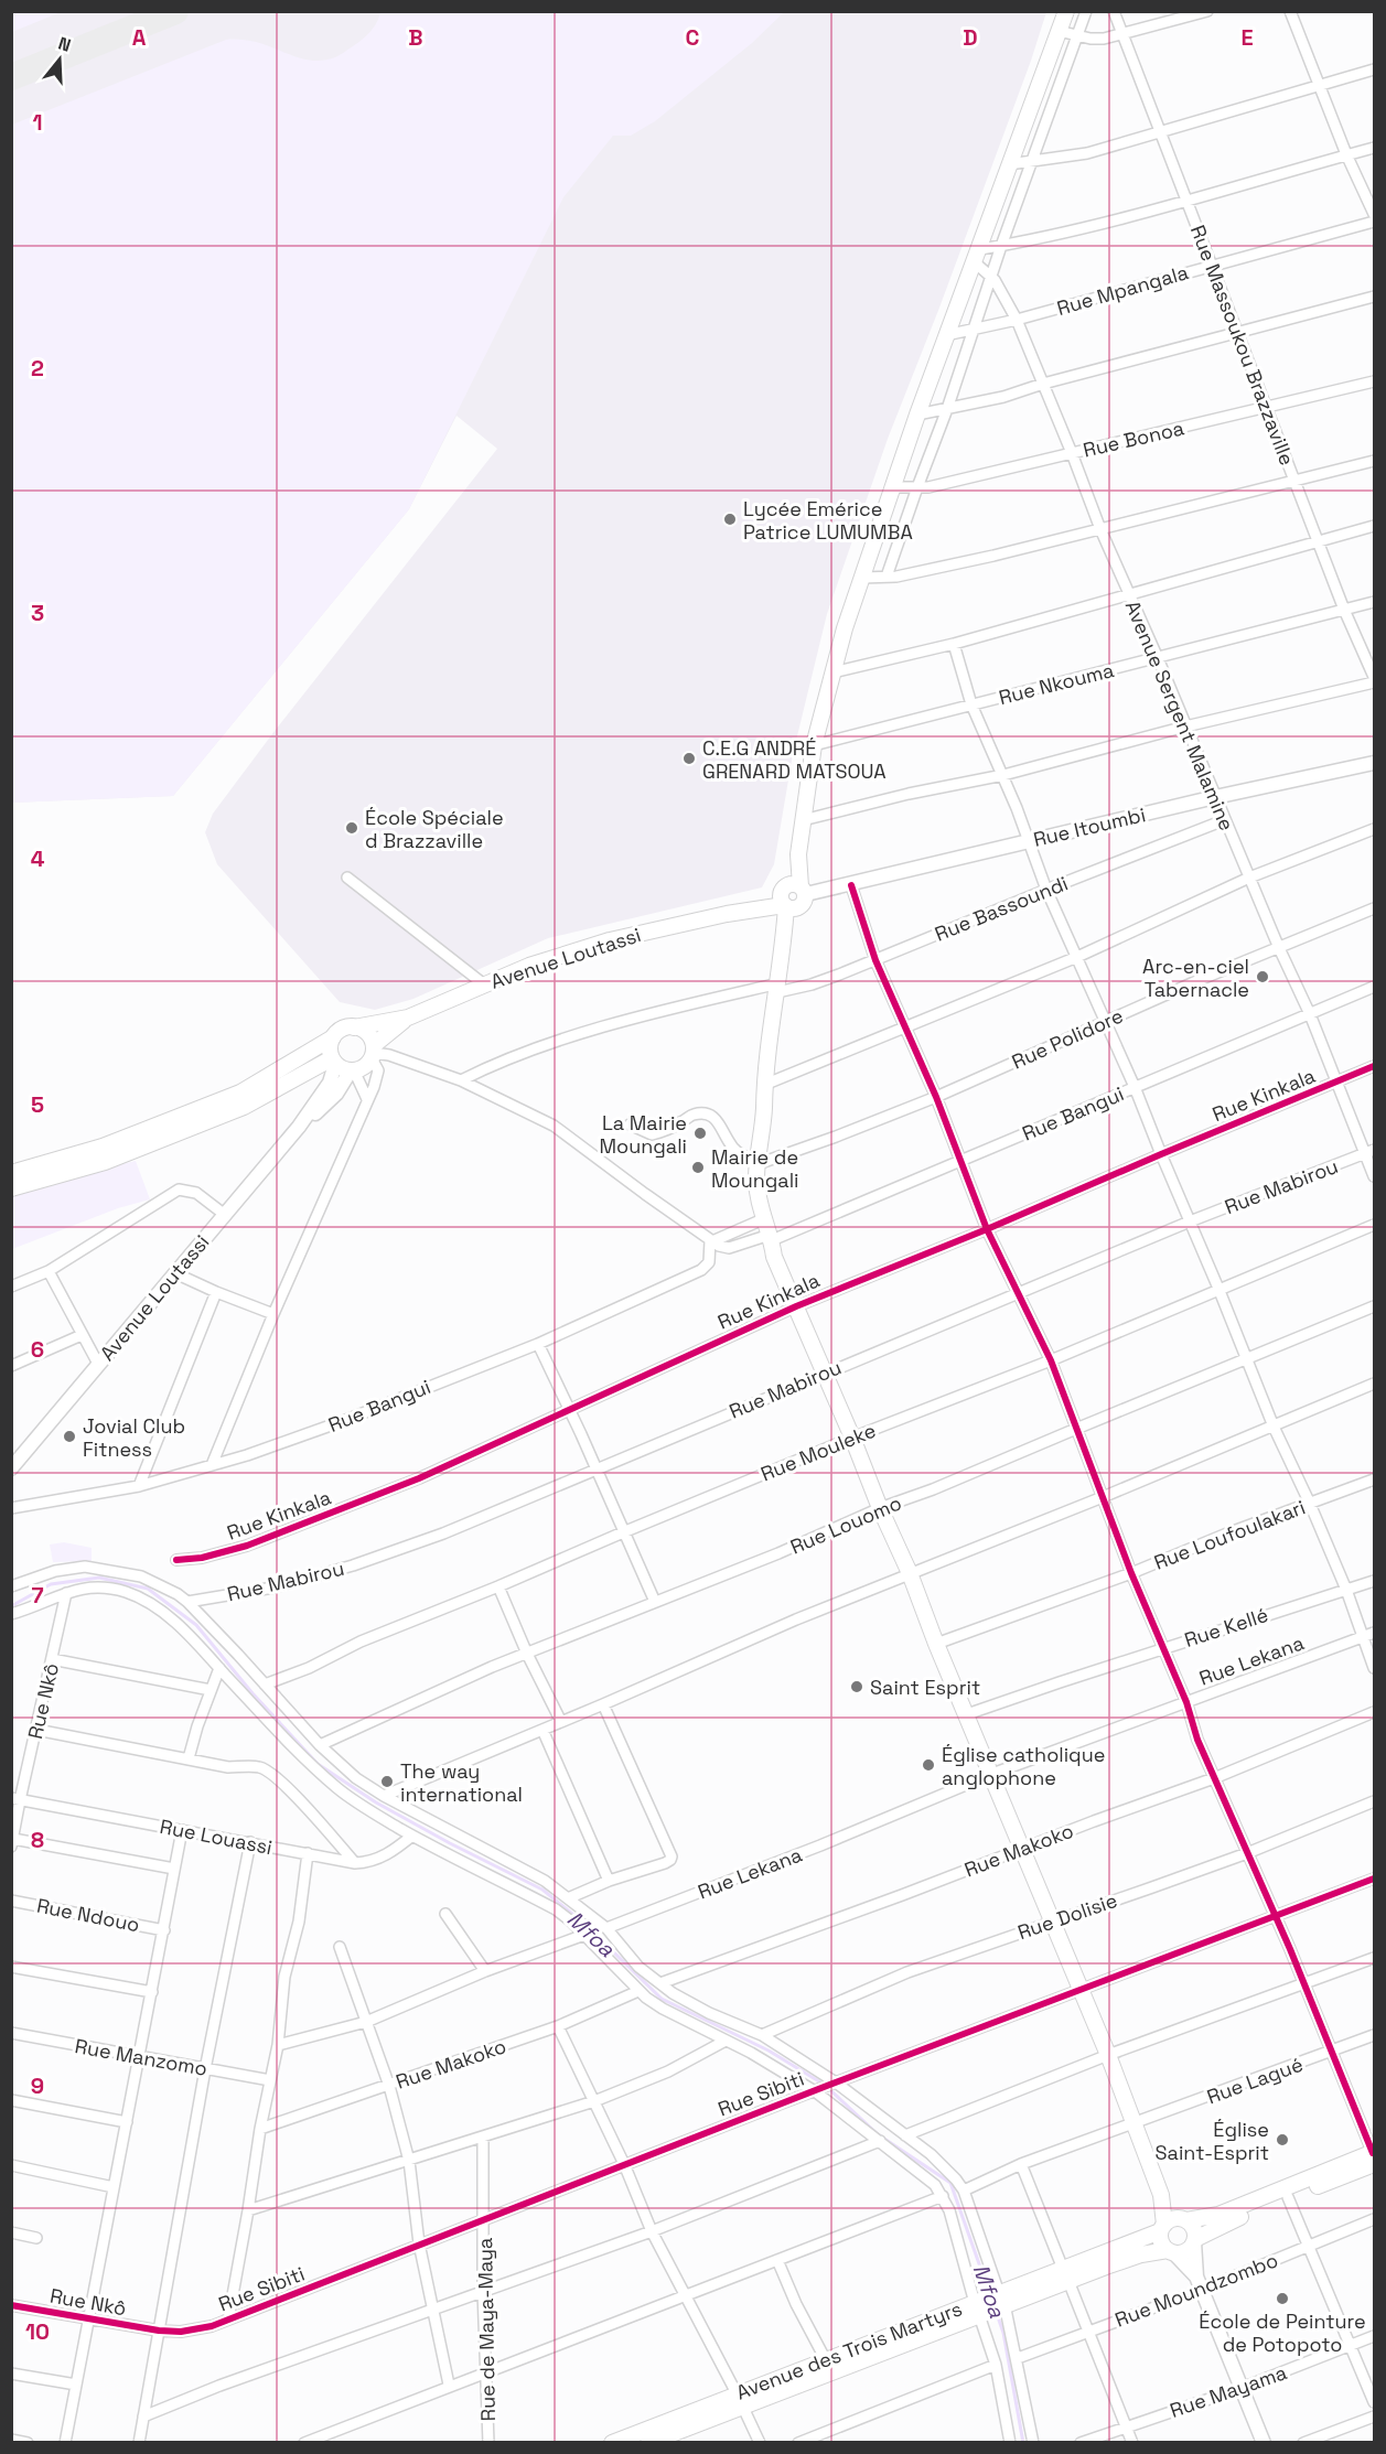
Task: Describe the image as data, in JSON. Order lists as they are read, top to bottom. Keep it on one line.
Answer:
{"streets":{"main road":["Rue Itoumbi","Avenue Loutassi","Avenue des Trois Martyrs"],"street":["Rue Mpangala","Rue Massoukou Brazzaville","Rue Bonoa","Rue Nkouma","Avenue Sergent Malamine","Rue Bassoundi","Rue Polidore","Rue Kinkala","Rue Bangui","Rue Mabirou","Rue Mouleke","Rue Louomo","Rue Loufoulakari","Rue Kellé","Rue Lekana","Rue Nkô","Rue Louassi","Rue Makoko","Rue Ndouo","Rue Dolisie","Rue Manzomo","Rue Lagué","Rue Sibiti","Rue Moundzombo","Rue de Maya-Maya","Rue Mayama"]},"crossings":[["Rue Mpangala","Rue Massoukou Brazzaville"],["Rue Mpangala","Avenue Sergent Malamine"],["Rue Massoukou Brazzaville","Rue Bonoa"],["Rue Massoukou Brazzaville","Rue Nkouma"],["Rue Bonoa","Avenue Sergent Malamine"],["Rue Nkouma","Avenue Sergent Malamine"],["Avenue Sergent Malamine","Rue Itoumbi"],["Avenue Sergent Malamine","Rue Bassoundi"],["Avenue Sergent Malamine","Rue Polidore"],["Avenue Sergent Malamine","Rue Kinkala"],["Avenue Sergent Malamine","Rue Bangui"],["Avenue Sergent Malamine","Rue Mabirou"],["Rue Itoumbi","Avenue Loutassi"],["Rue Nkô","Rue Louassi"],["Rue Nkô","Rue Sibiti"],["Rue Sibiti","Rue de Maya-Maya"]],"water":["Mfoa"],"places":["Lycée Emérice Patrice LUMUMBA","C.E.G ANDRÉ GRENARD MATSOUA","École Spéciale d Brazzaville","Arc-en-ciel Tabernacle","La Mairie Moungali","Mairie de Moungali","Jovial Club Fitness","Saint Esprit","Église catholique anglophone","The way international","Église Saint-Esprit","École de Peinture de Potopoto"],"north":"top","grid":{"columns":["A","B","C","D","E"],"rows":["1","2","3","4","5","6","7","8","9","10"]}}
